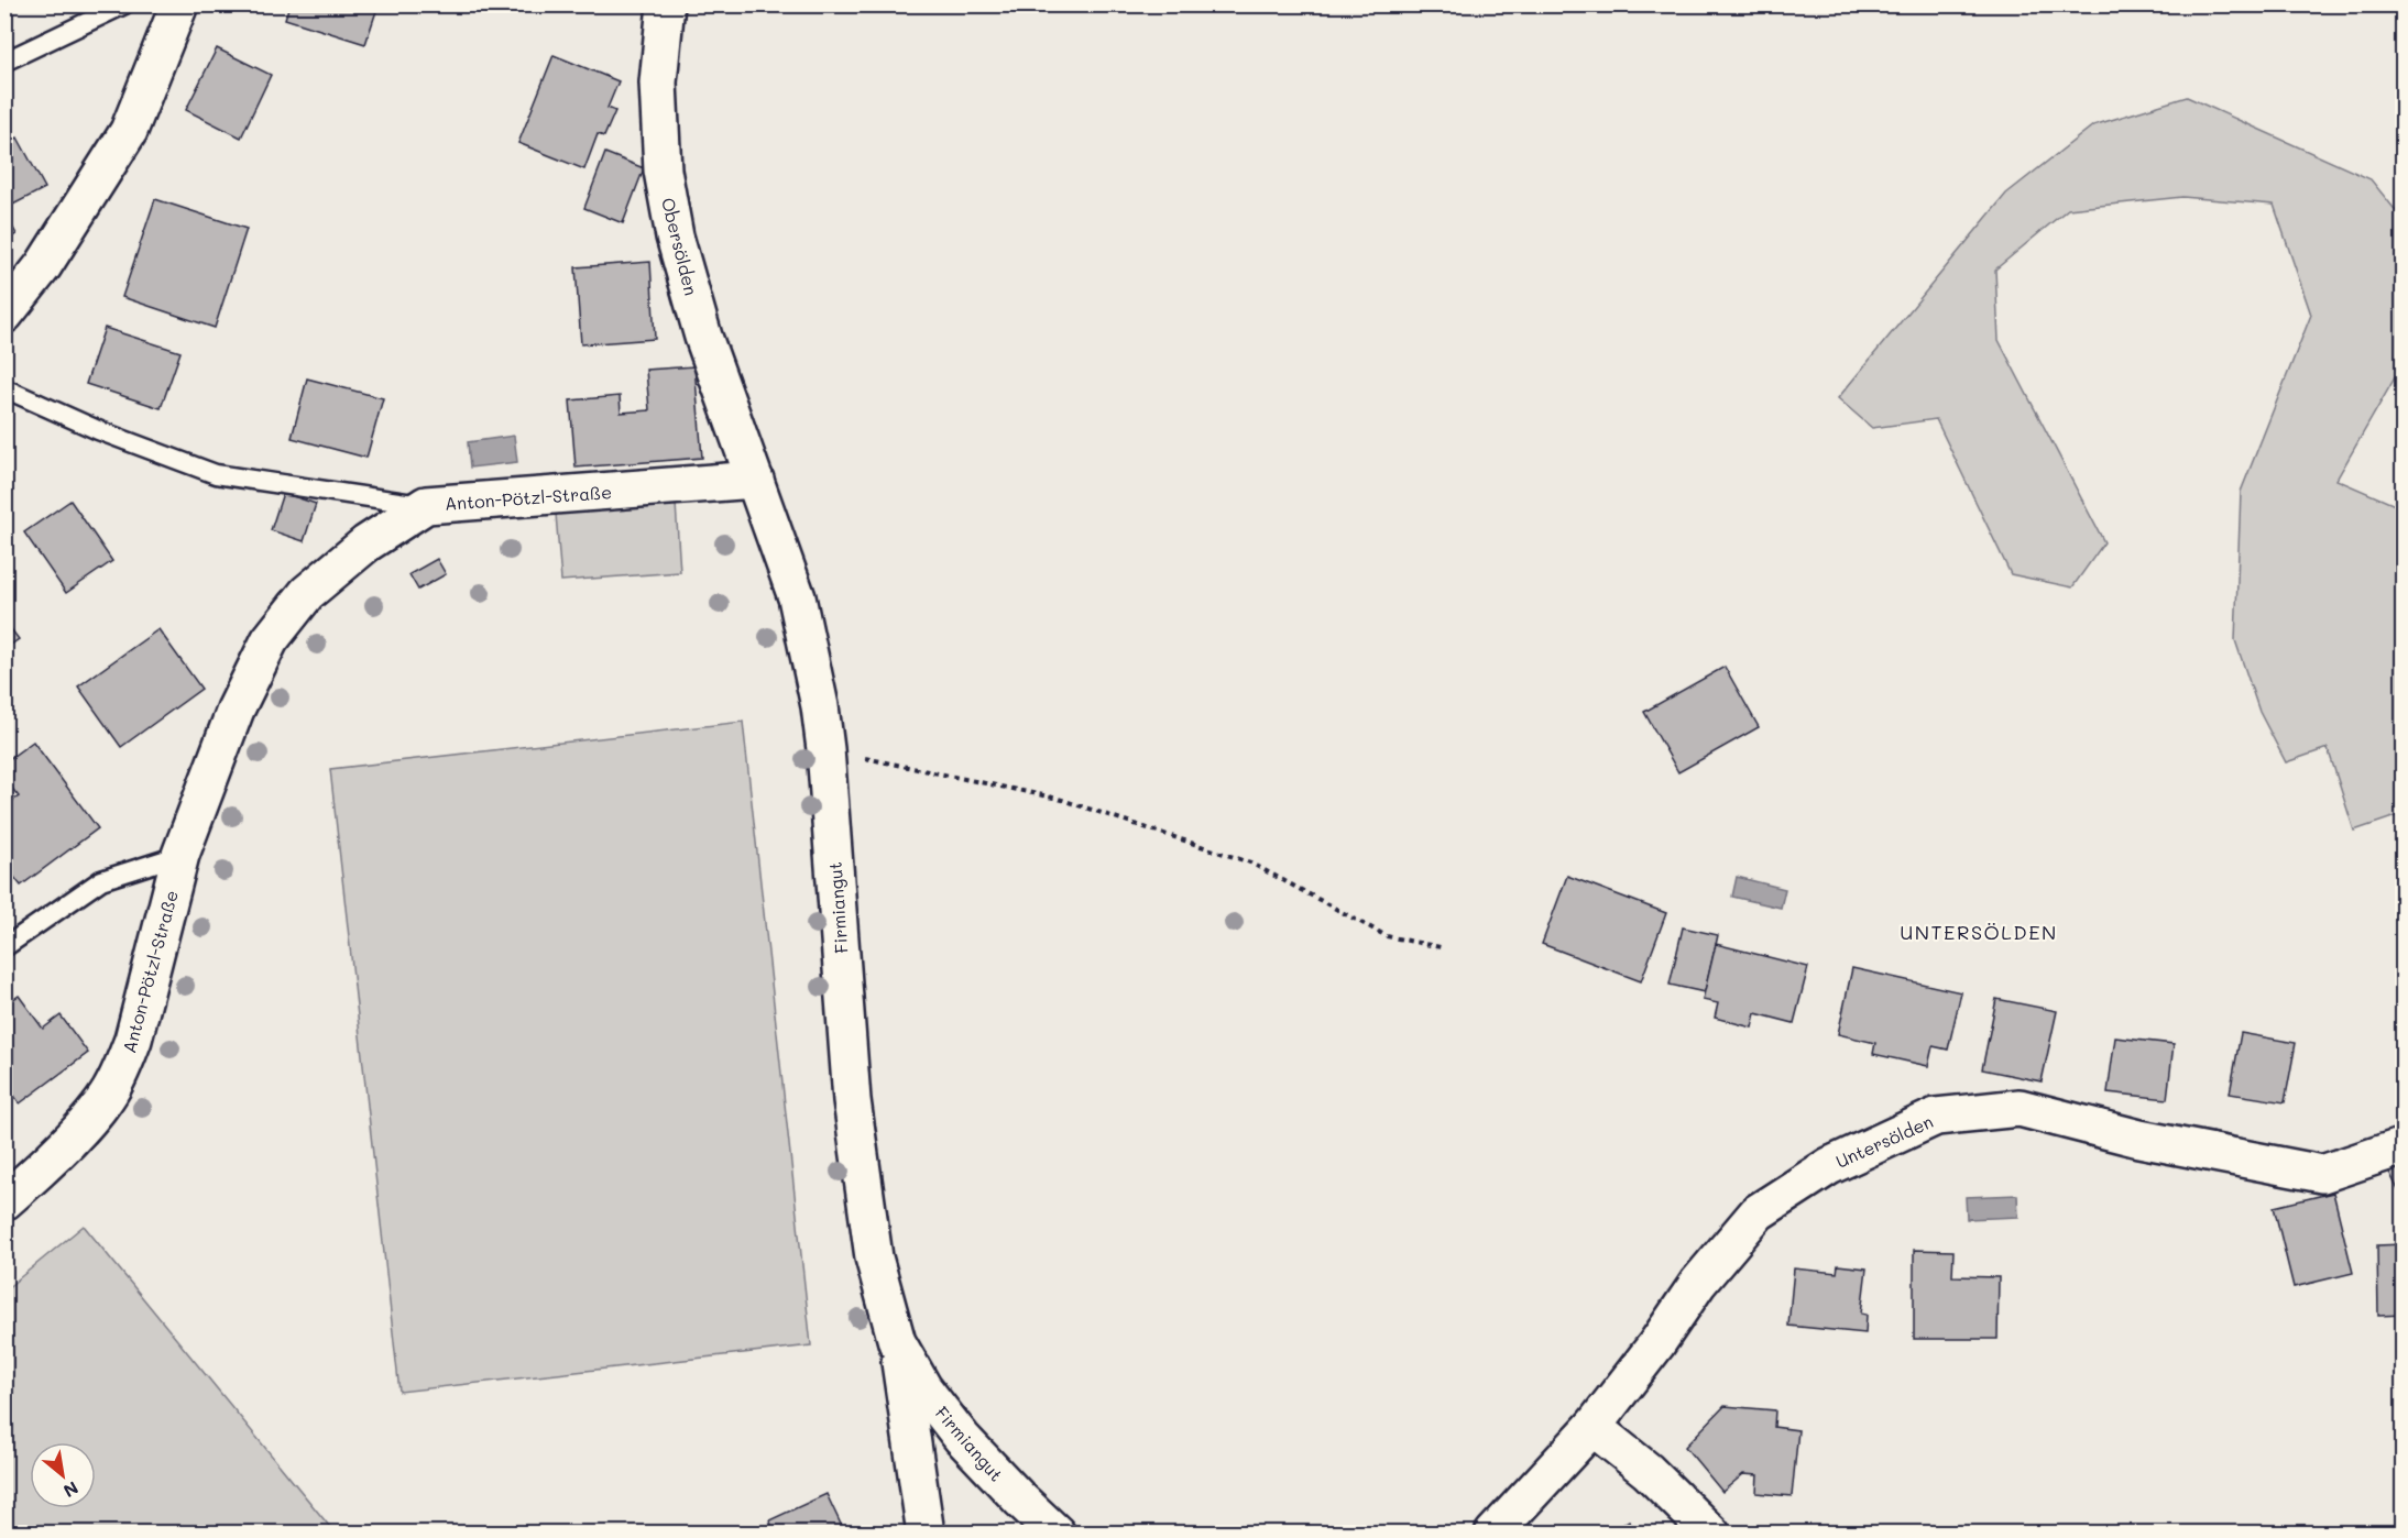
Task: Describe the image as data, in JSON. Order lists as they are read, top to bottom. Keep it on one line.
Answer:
{"streets":{"street":["Obersölden","Anton-Pötzl-Straße","Firmiangut","Untersölden"]},"crossings":[["Obersölden","Anton-Pötzl-Straße"],["Obersölden","Firmiangut"],["Anton-Pötzl-Straße","Firmiangut"]],"districts":["UNTERSÖLDEN"],"north":"bottom right"}
